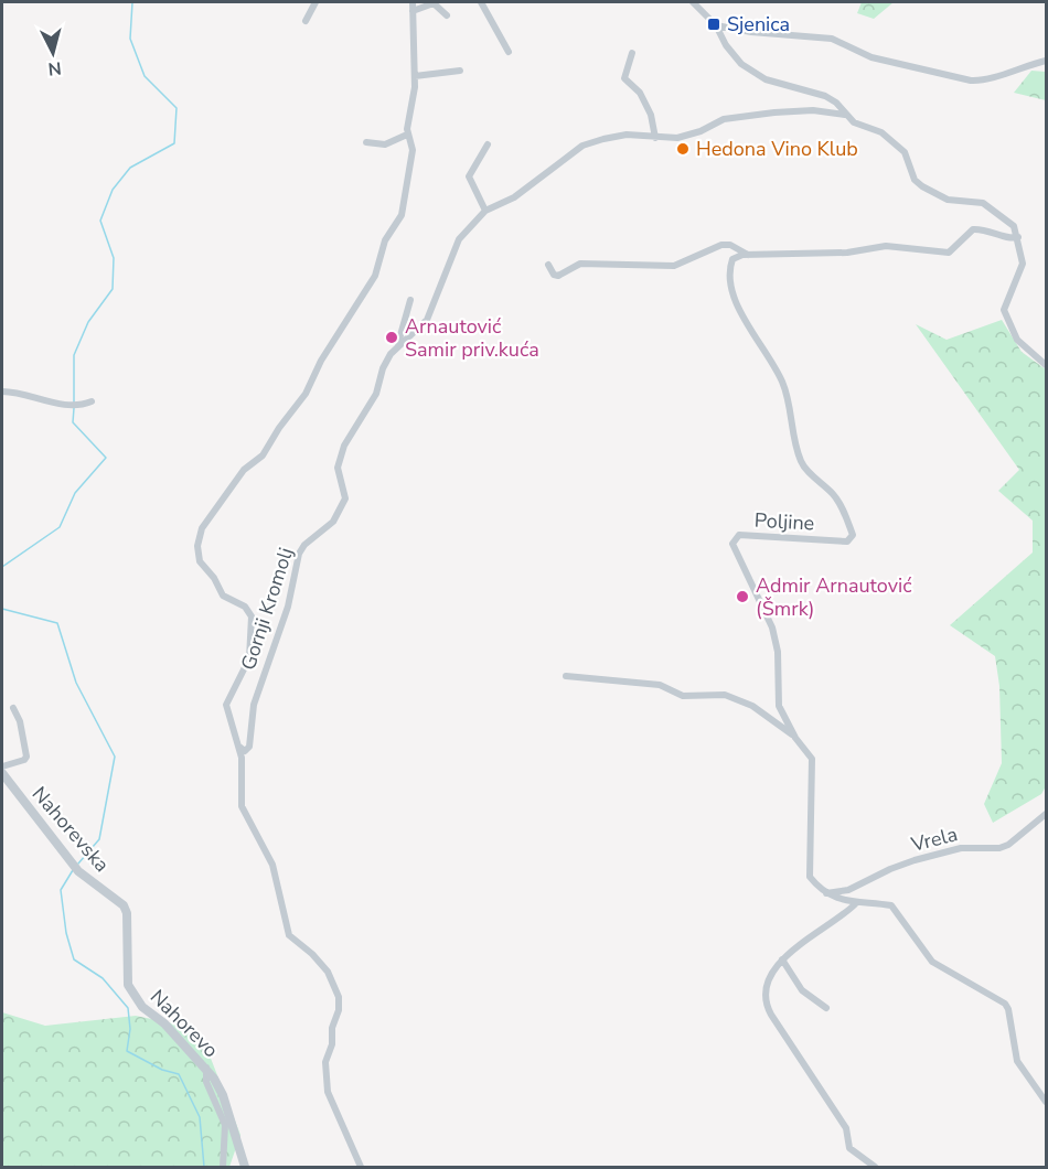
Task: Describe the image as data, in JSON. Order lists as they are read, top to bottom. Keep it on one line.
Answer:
{"streets":{"street":["Poljine","Gornji Kromolj","Nahorevska","Vrela","Nahorevo"]},"crossings":[["Poljine","Vrela"],["Nahorevska","Nahorevo"]],"places":{"transit":["Sjenica"],"other":["Hedona Vino Klub","Arnautović Samir priv.kuća","Admir Arnautović (Šmrk)"]},"north":"bottom"}
